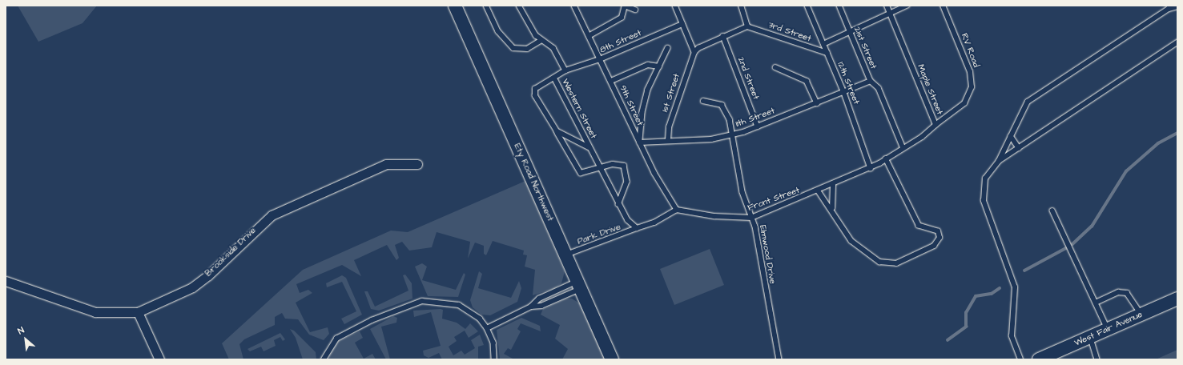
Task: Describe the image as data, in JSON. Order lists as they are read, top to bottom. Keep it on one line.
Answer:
{"streets":{"street":["Ety Road Northwest","Brookside Drive","West Fair Avenue"],"lane":["3rd Street","8th Street","21st Street","RV Road","2nd Street","12th Street","Maple Street","1st Street","9th Street","Western Street","11th Street","Front Street","Park Drive","Elmwood Drive"]},"crossings":[["3rd Street","12th Street"],["8th Street","9th Street"],["8th Street","Western Street"],["21st Street","Maple Street"],["21st Street","11th Street"],["RV Road","Maple Street"],["2nd Street","11th Street"],["12th Street","Maple Street"],["12th Street","11th Street"],["12th Street","Front Street"],["Maple Street","Front Street"],["1st Street","11th Street"],["9th Street","11th Street"],["9th Street","Front Street"],["Western Street","Park Drive"],["11th Street","Elmwood Drive"],["Ety Road Northwest","Park Drive"],["Front Street","Elmwood Drive"]],"north":"top left"}
